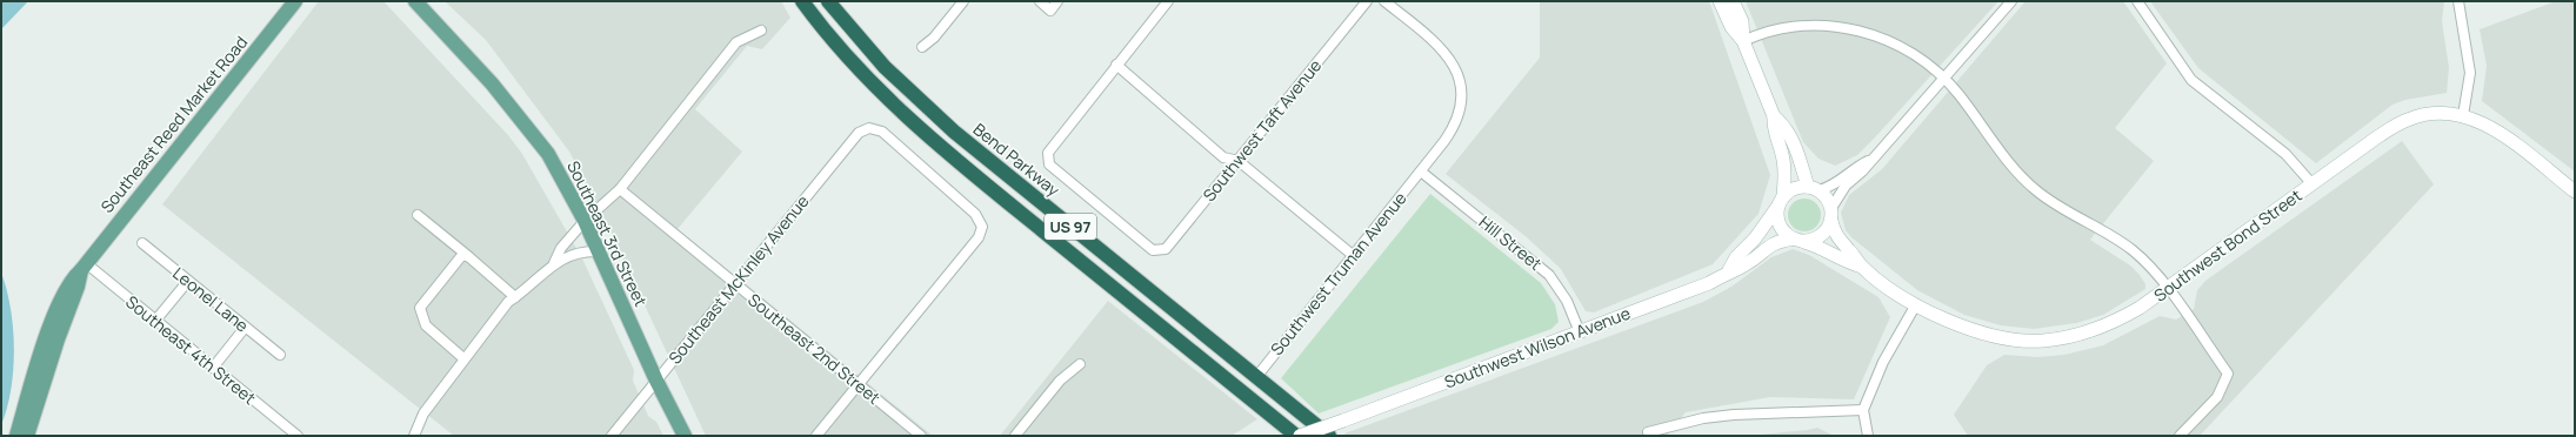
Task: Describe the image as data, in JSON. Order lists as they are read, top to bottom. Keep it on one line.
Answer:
{"streets":{"highway":["Bend Parkway","US 97"],"main road":["Southeast Reed Market Road","Southeast 3rd Street"],"street":["Southwest Taft Avenue","Hill Street","Southwest Bond Street","Southwest Truman Avenue","Southeast McKinley Avenue","Leonel Lane","Southwest Wilson Avenue","Southeast 2nd Street","Southeast 4th Street"]},"crossings":[["Southeast Reed Market Road","Southeast 4th Street"],["Bend Parkway","Southwest Truman Avenue"],["Southeast 3rd Street","Southeast McKinley Avenue"],["Hill Street","Southwest Truman Avenue"],["Hill Street","Southwest Wilson Avenue"],["Southwest Bond Street","Southwest Wilson Avenue"],["Southeast McKinley Avenue","Southeast 2nd Street"]]}
